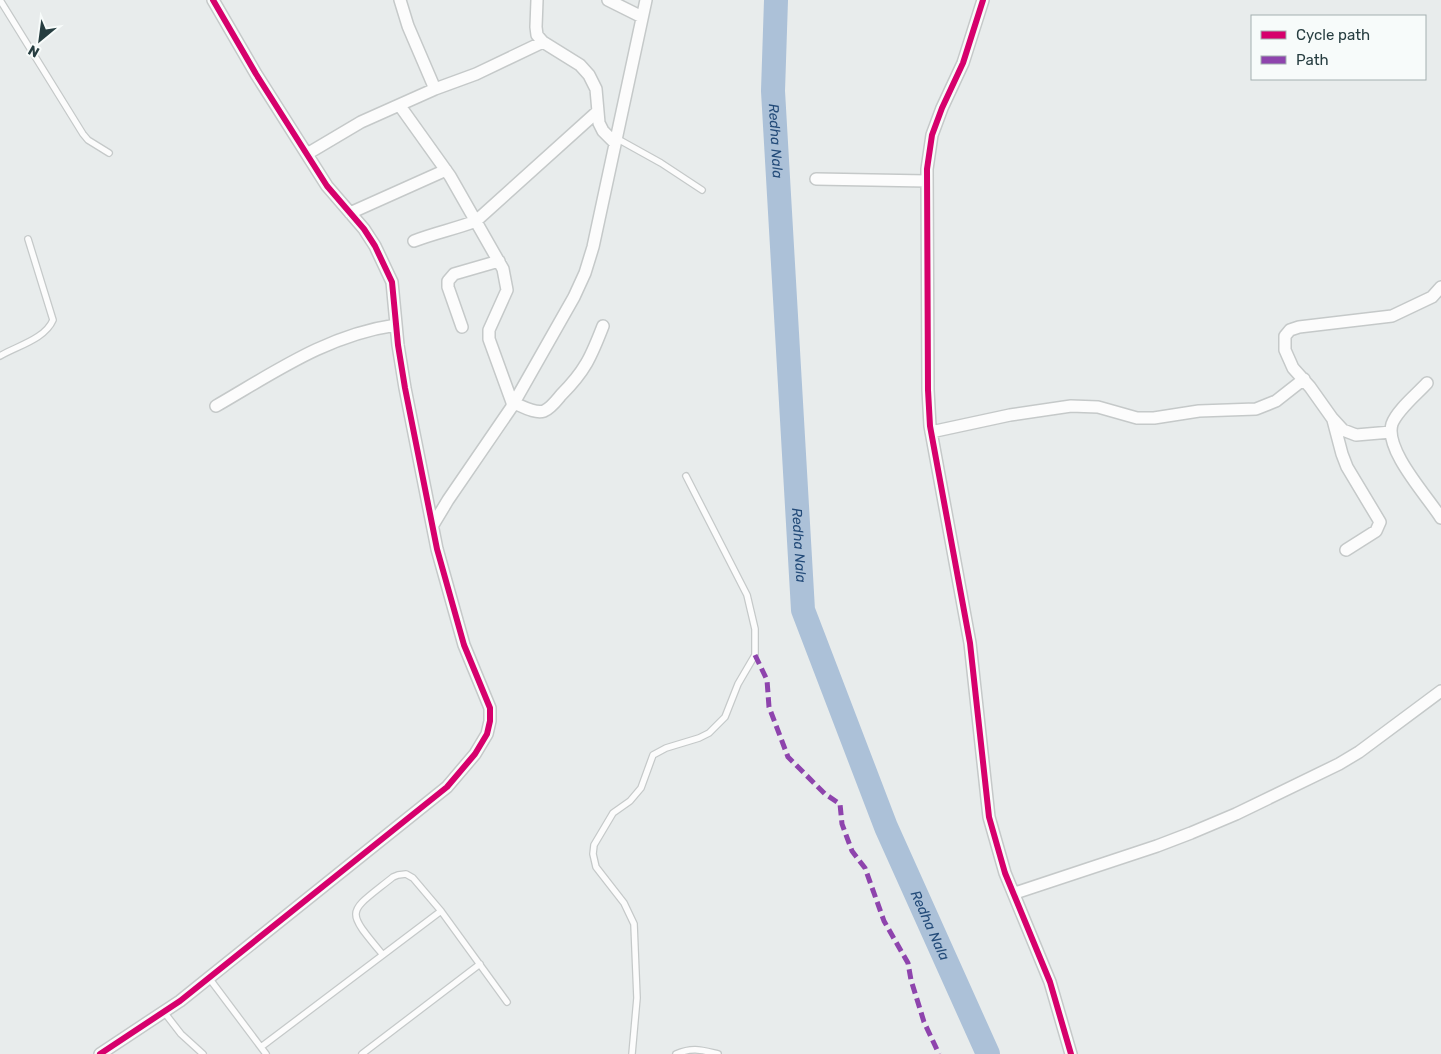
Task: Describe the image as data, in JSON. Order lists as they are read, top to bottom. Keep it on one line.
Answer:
{"water":["Redha Nala"],"legend":["Cycle path","Path"],"north":"bottom left"}
